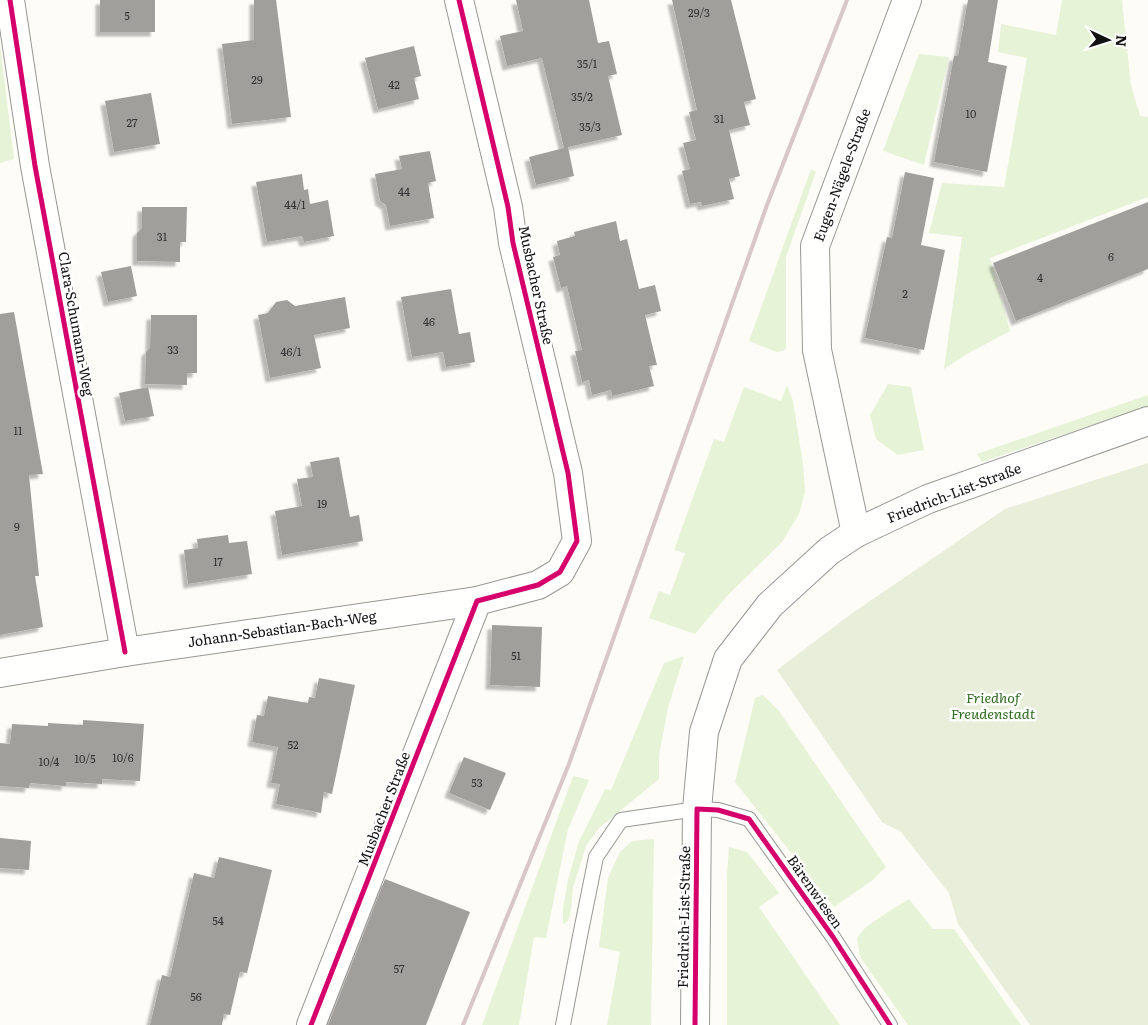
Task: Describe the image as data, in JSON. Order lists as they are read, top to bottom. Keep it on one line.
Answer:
{"streets":{"street":["Eugen-Nägele-Straße","Musbacher Straße","Clara-Schumann-Weg","Friedrich-List-Straße","Johann-Sebastian-Bach-Weg"],"lane":["Bärenwiesen"]},"crossings":[["Eugen-Nägele-Straße","Friedrich-List-Straße"],["Musbacher Straße","Johann-Sebastian-Bach-Weg"],["Clara-Schumann-Weg","Johann-Sebastian-Bach-Weg"],["Friedrich-List-Straße","Bärenwiesen"]],"parks":["Friedhof Freudenstadt"],"house_numbers":["29/3","5","35/1","29","42","35/2","10","31","27","35/3","44","44/1","31","6","4","2","46","33","46/1","11","19","9","17","51","52","10/6","10/5","10/4","53","54","57","56"],"north":"right"}
